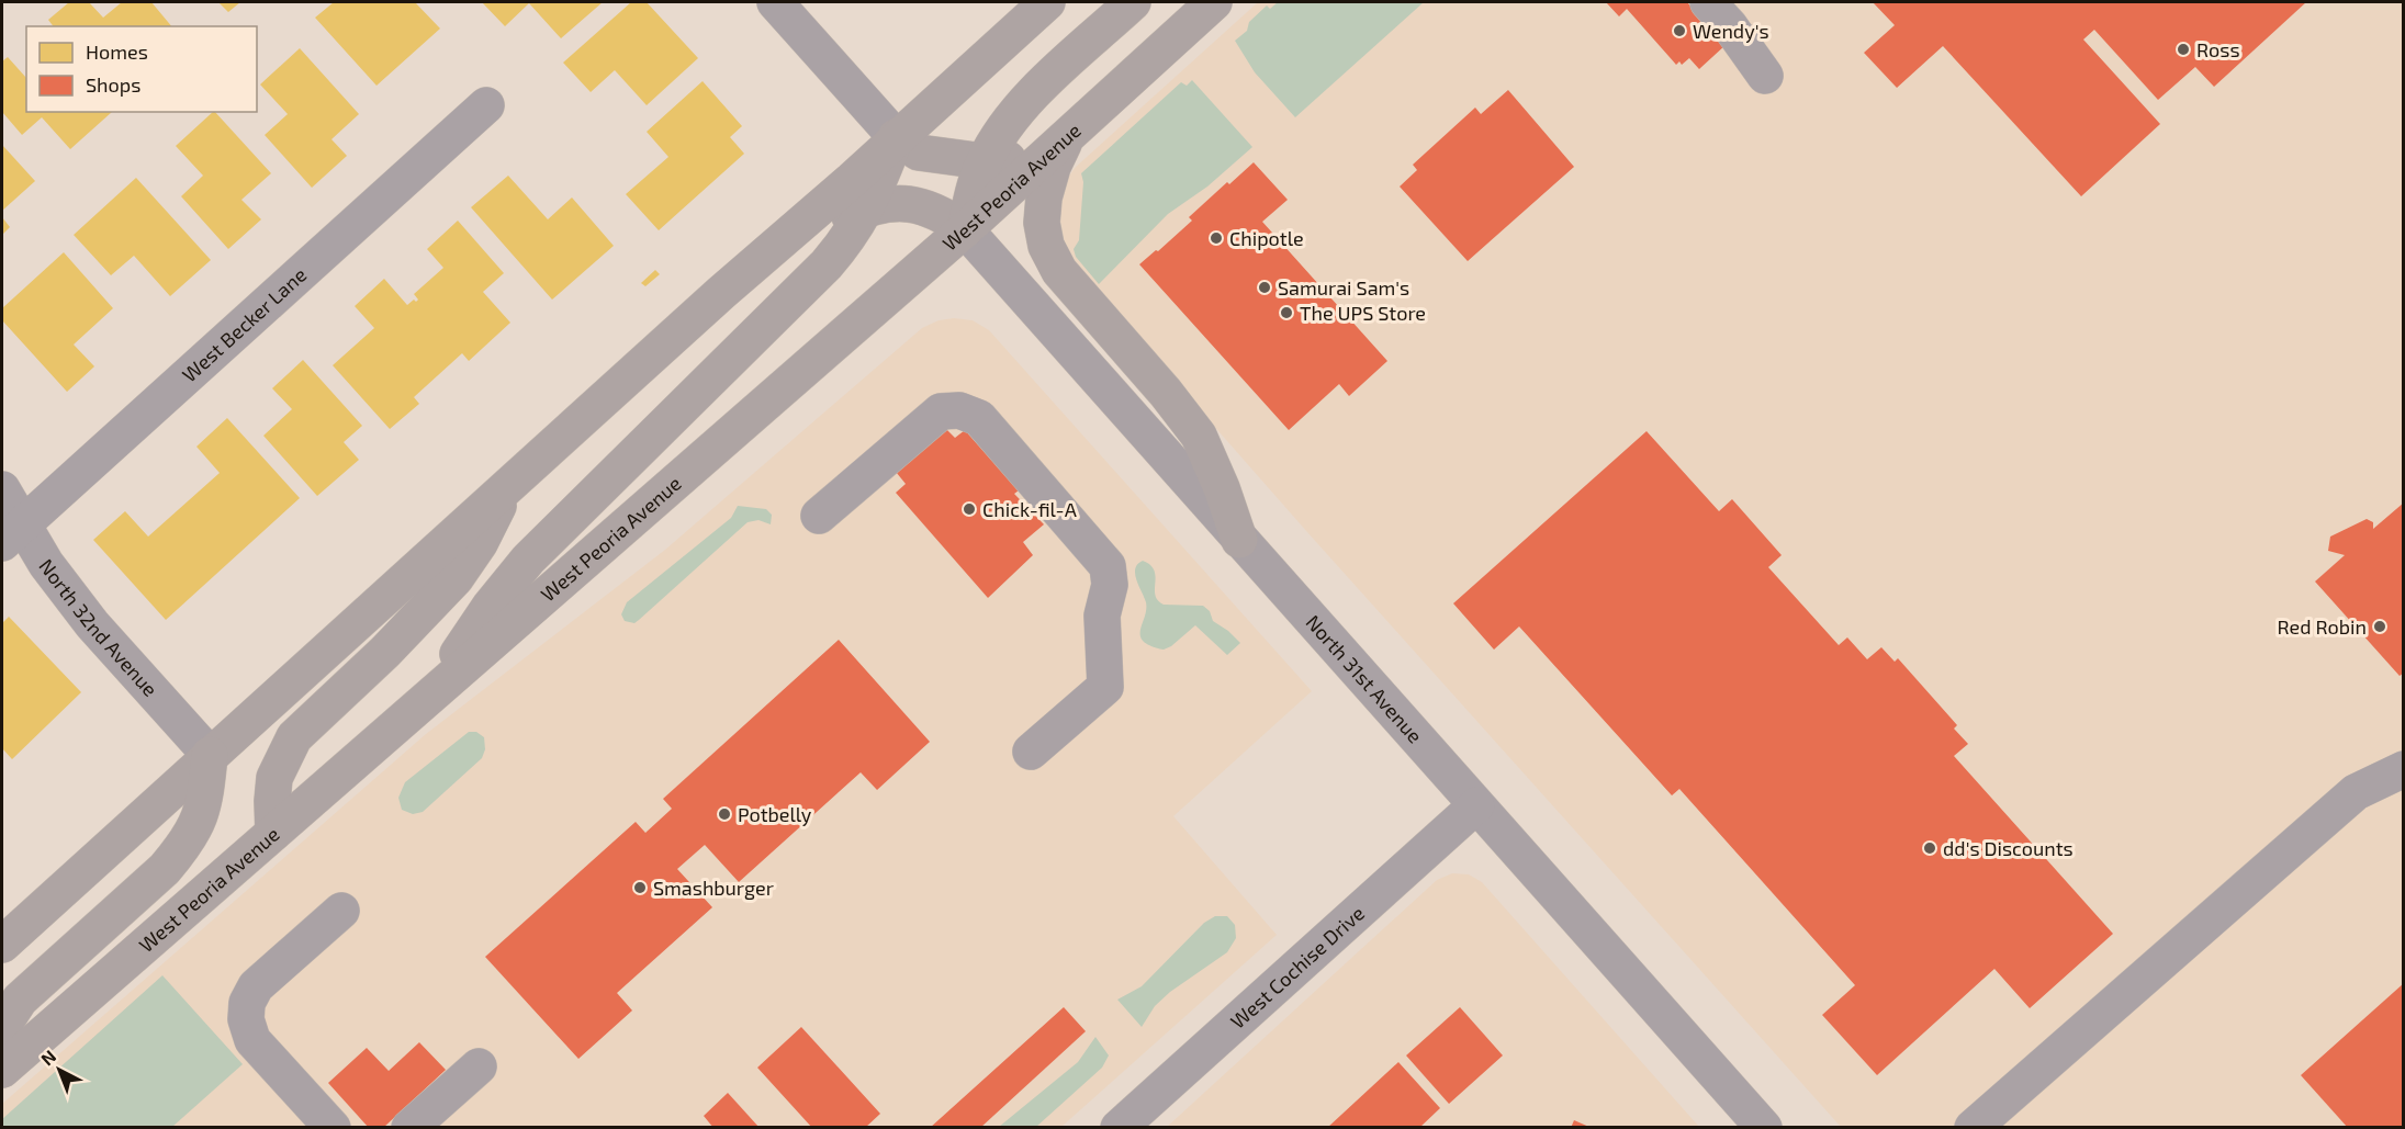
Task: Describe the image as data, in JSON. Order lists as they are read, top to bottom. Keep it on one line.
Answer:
{"streets":{"main road":["West Peoria Avenue"],"street":["West Becker Lane","North 32nd Avenue","North 31st Avenue","West Cochise Drive"]},"crossings":[["West Peoria Avenue","North 31st Avenue"],["West Becker Lane","North 32nd Avenue"],["North 31st Avenue","West Cochise Drive"]],"places":["Wendy's","Ross","Chipotle","Samurai Sam's","The UPS Store","Chick-fil-A","Red Robin","Potbelly","dd's Discounts","Smashburger"],"legend":["Homes","Shops"],"north":"top left"}
